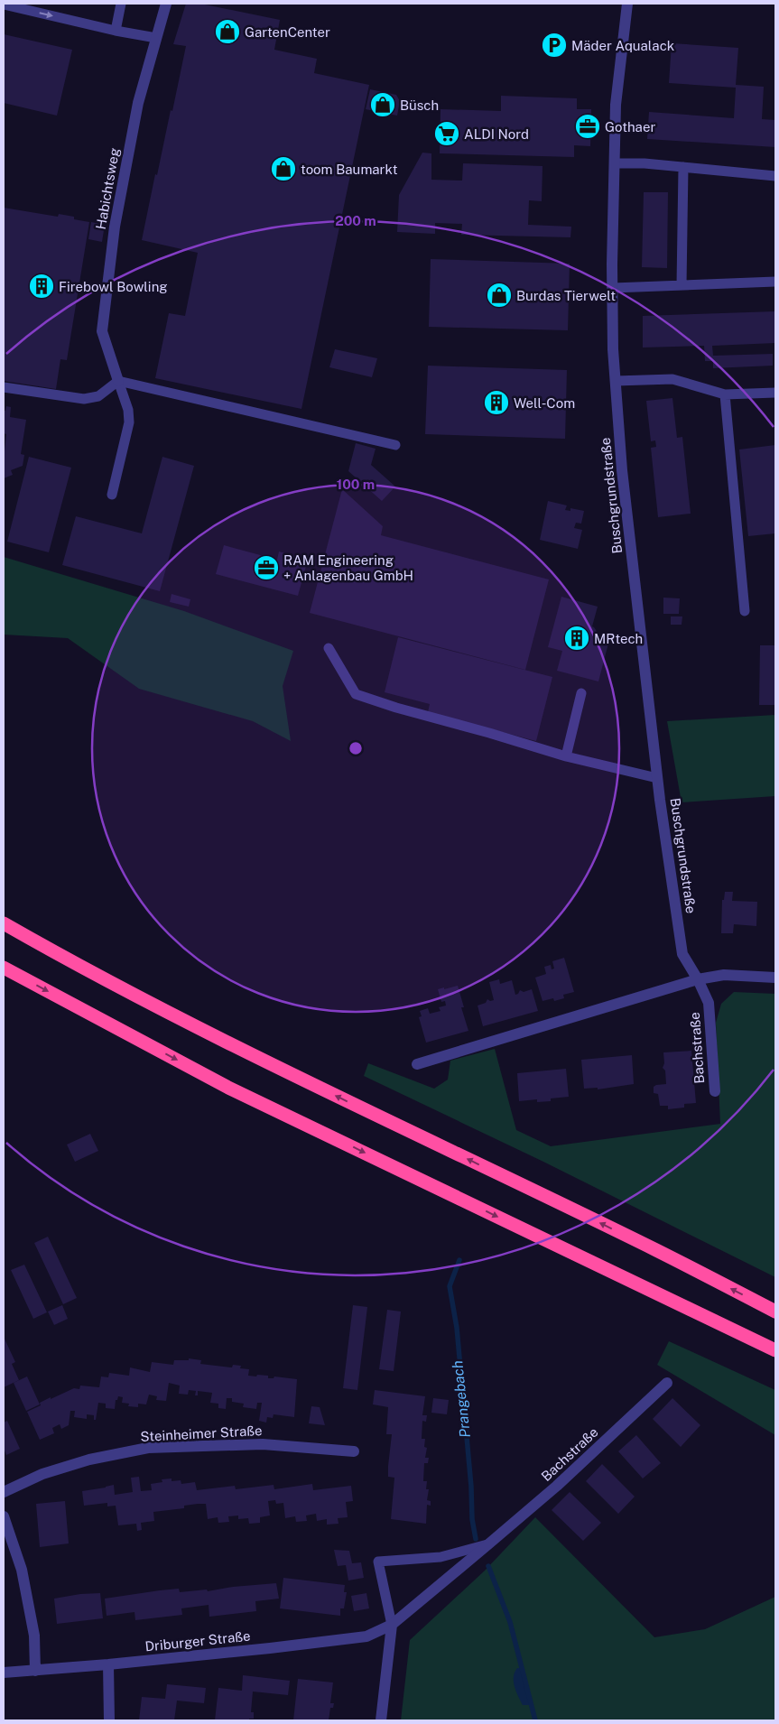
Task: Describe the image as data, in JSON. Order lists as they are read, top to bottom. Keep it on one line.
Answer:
{"streets":{"street":["Habichtsweg","Buschgrundstraße","Bachstraße","Steinheimer Straße","Driburger Straße"]},"crossings":[["Buschgrundstraße","Bachstraße"],["Bachstraße","Driburger Straße"]],"water":["Prangebach"],"places":{"shop":["GartenCenter","Büsch","toom Baumarkt","Burdas Tierwelt"],"parking":["Mäder Aqualack"],"office":["Gothaer","RAM Engineering + Anlagenbau GmbH"],"supermarket":["ALDI Nord"],"building":["Firebowl Bowling","Well-Com","MRtech"]},"rings":["200 m","100 m"]}
